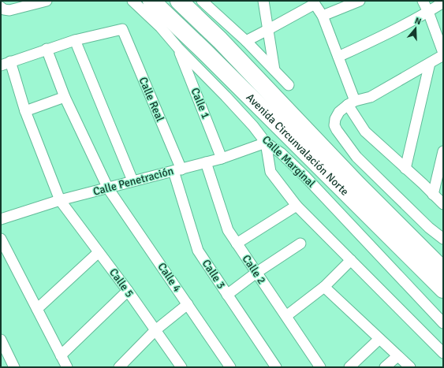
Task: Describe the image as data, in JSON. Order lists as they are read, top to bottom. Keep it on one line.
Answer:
{"streets":{"highway":["Avenida Circunvalación Norte"],"street":["Calle Real","Calle 1","Calle Marginal","Calle Penetración","Calle 2","Calle 3","Calle 4","Calle 5"]},"crossings":[["Calle Real","Calle Penetración"],["Calle Real","Calle 3"],["Calle 1","Calle Marginal"],["Calle 1","Calle Penetración"],["Calle Marginal","Calle Penetración"],["Calle Penetración","Calle 2"],["Calle Penetración","Calle 3"],["Calle Penetración","Calle 4"],["Calle Penetración","Calle 5"]],"north":"top"}
